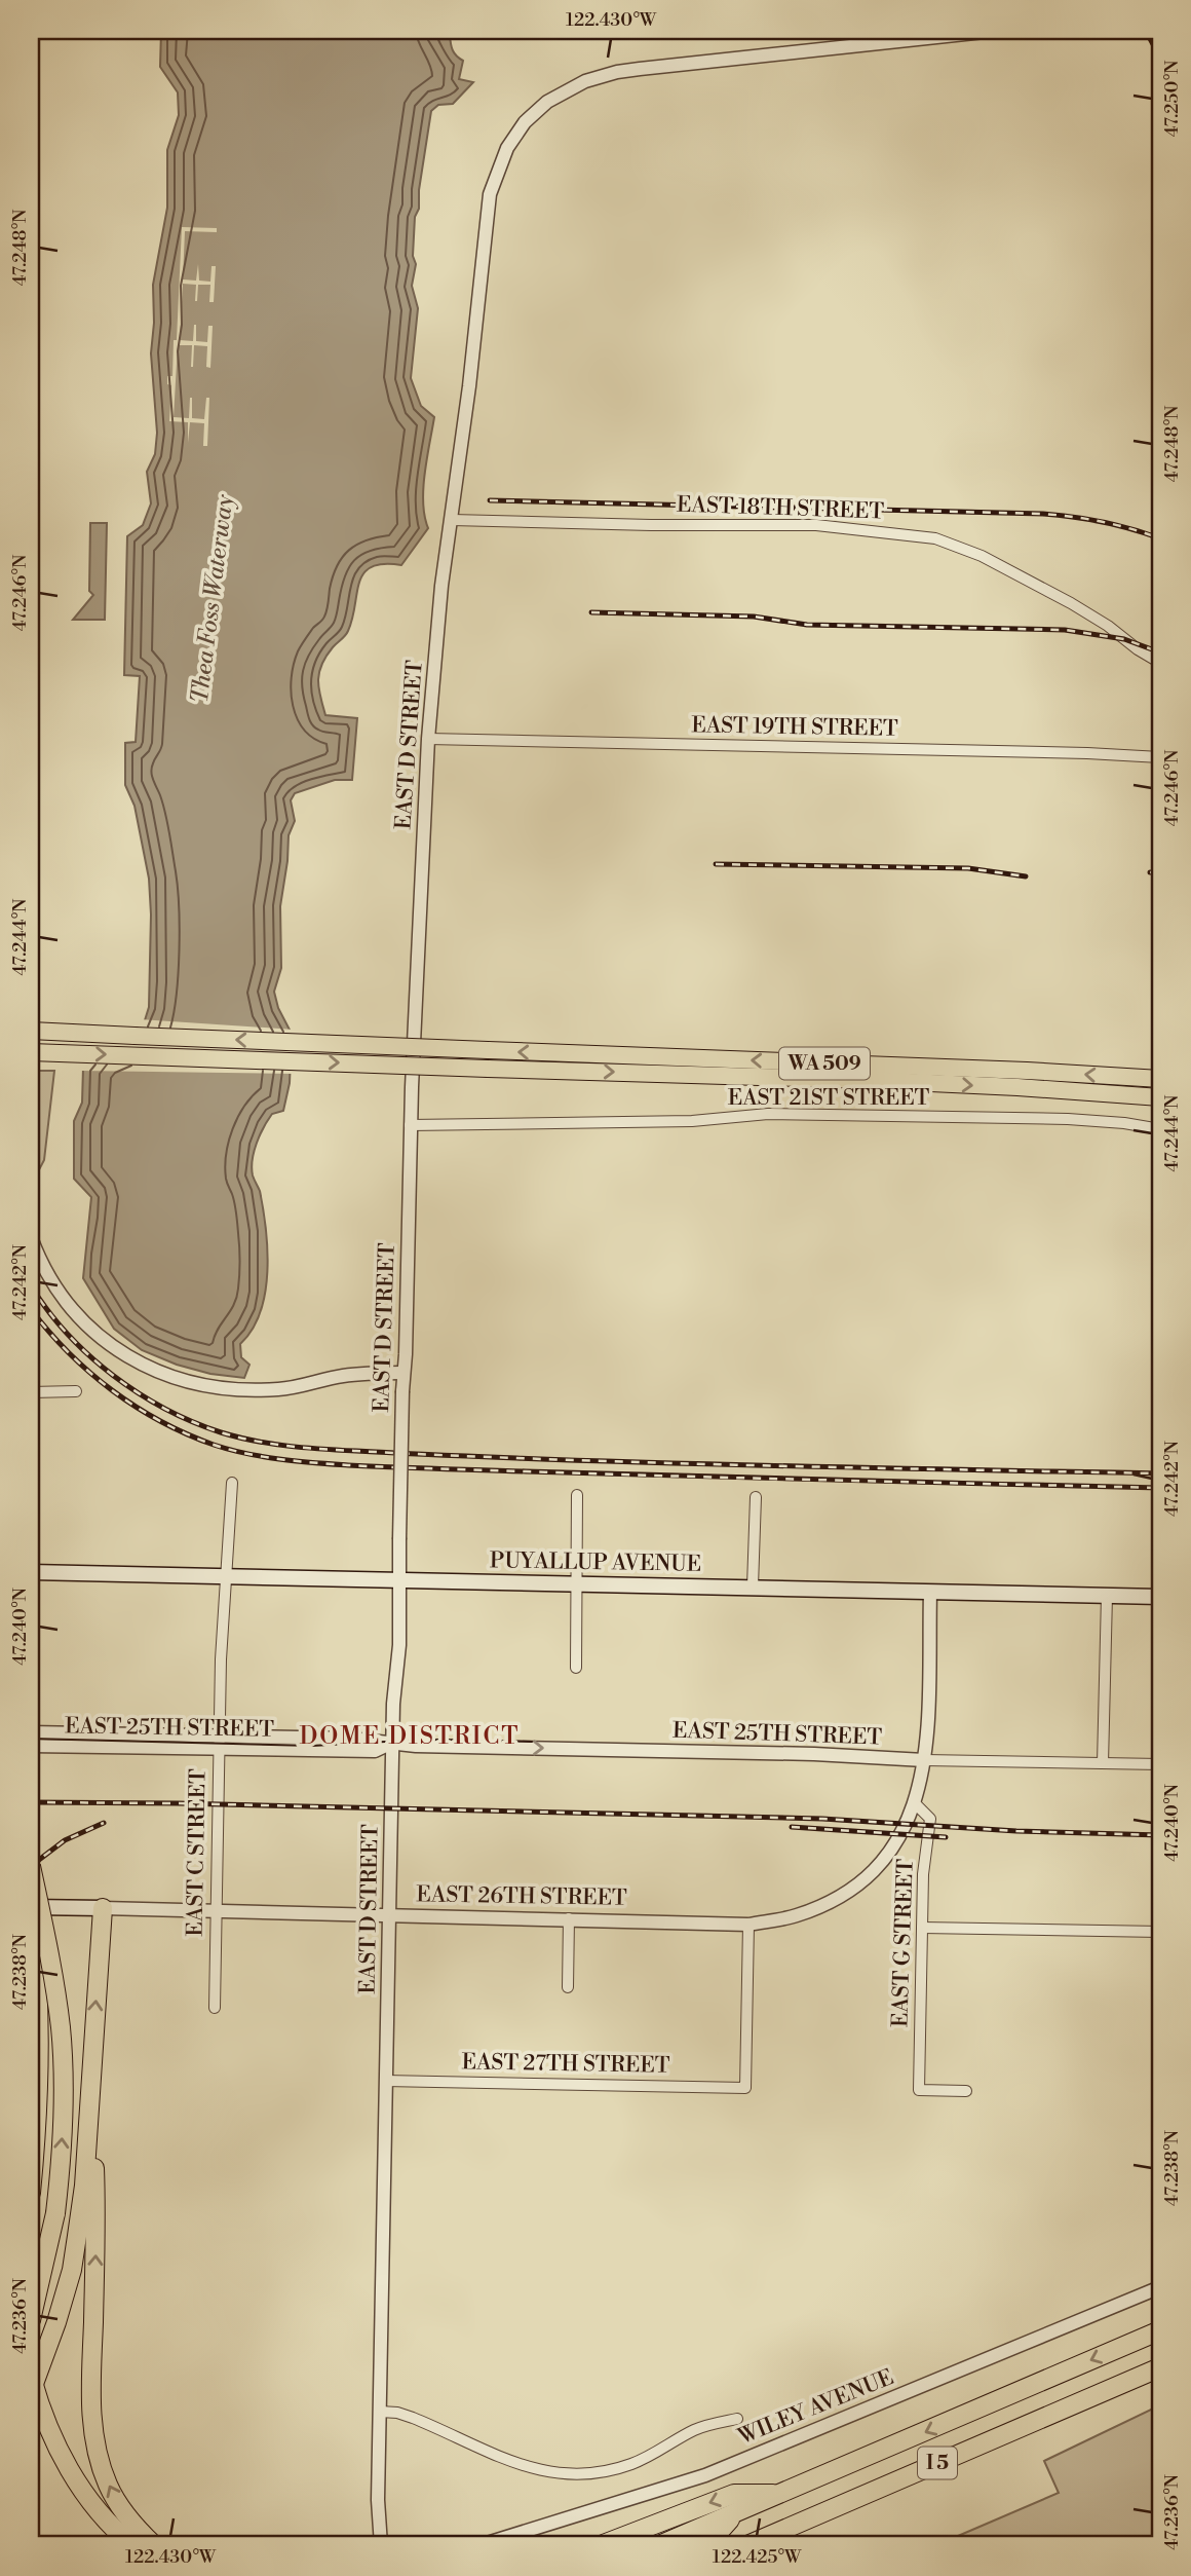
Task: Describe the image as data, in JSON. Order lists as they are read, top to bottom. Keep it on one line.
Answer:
{"streets":{"highway":["WA 509","I 5"],"main road":["PUYALLUP AVENUE","EAST 26TH STREET"],"street":["EAST 18TH STREET","EAST 19TH STREET","EAST D STREET","EAST 21ST STREET","EAST 25TH STREET","EAST C STREET","EAST G STREET","EAST 27TH STREET","WILEY AVENUE"]},"crossings":[["EAST 18TH STREET","EAST D STREET"],["EAST 19TH STREET","EAST D STREET"],["EAST D STREET","EAST 21ST STREET"],["EAST D STREET","PUYALLUP AVENUE"],["EAST D STREET","EAST 25TH STREET"],["EAST D STREET","EAST 26TH STREET"],["EAST D STREET","EAST 27TH STREET"],["PUYALLUP AVENUE","EAST C STREET"],["EAST 25TH STREET","EAST C STREET"],["EAST 25TH STREET","EAST 26TH STREET"],["EAST C STREET","EAST 26TH STREET"],["EAST 26TH STREET","EAST G STREET"],["EAST 26TH STREET","EAST 27TH STREET"]],"one_way":["EAST 25TH STREET"],"districts":["DOME DISTRICT"],"water":["Thea Foss Waterway"],"coordinates":["122.430°W","47.250°N","47.248°N","47.246°N","47.244°N","47.242°N","47.240°N","47.238°N","47.236°N","122.425°W"]}
